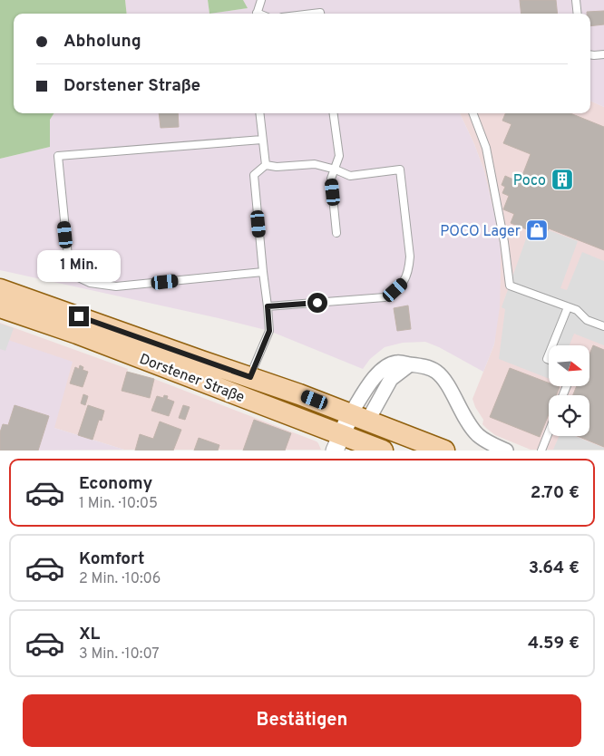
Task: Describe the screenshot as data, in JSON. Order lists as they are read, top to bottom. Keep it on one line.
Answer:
{"streets":{"main road":["Dorstener Straße"]},"places":{"building":["Poco"],"shop":["POCO Lager"]},"north":"right","page":{"banner":["Abholung","Dorstener Straße"],"bubble":"1 Min.","list":[{"name":"Economy","note":"1 Min. · 10:05","value":"2.70 €"},{"name":"Komfort","note":"2 Min. · 10:06","value":"3.64 €"},{"name":"XL","note":"3 Min. · 10:07","value":"4.59 €"}],"buttons":"Bestätigen"}}
